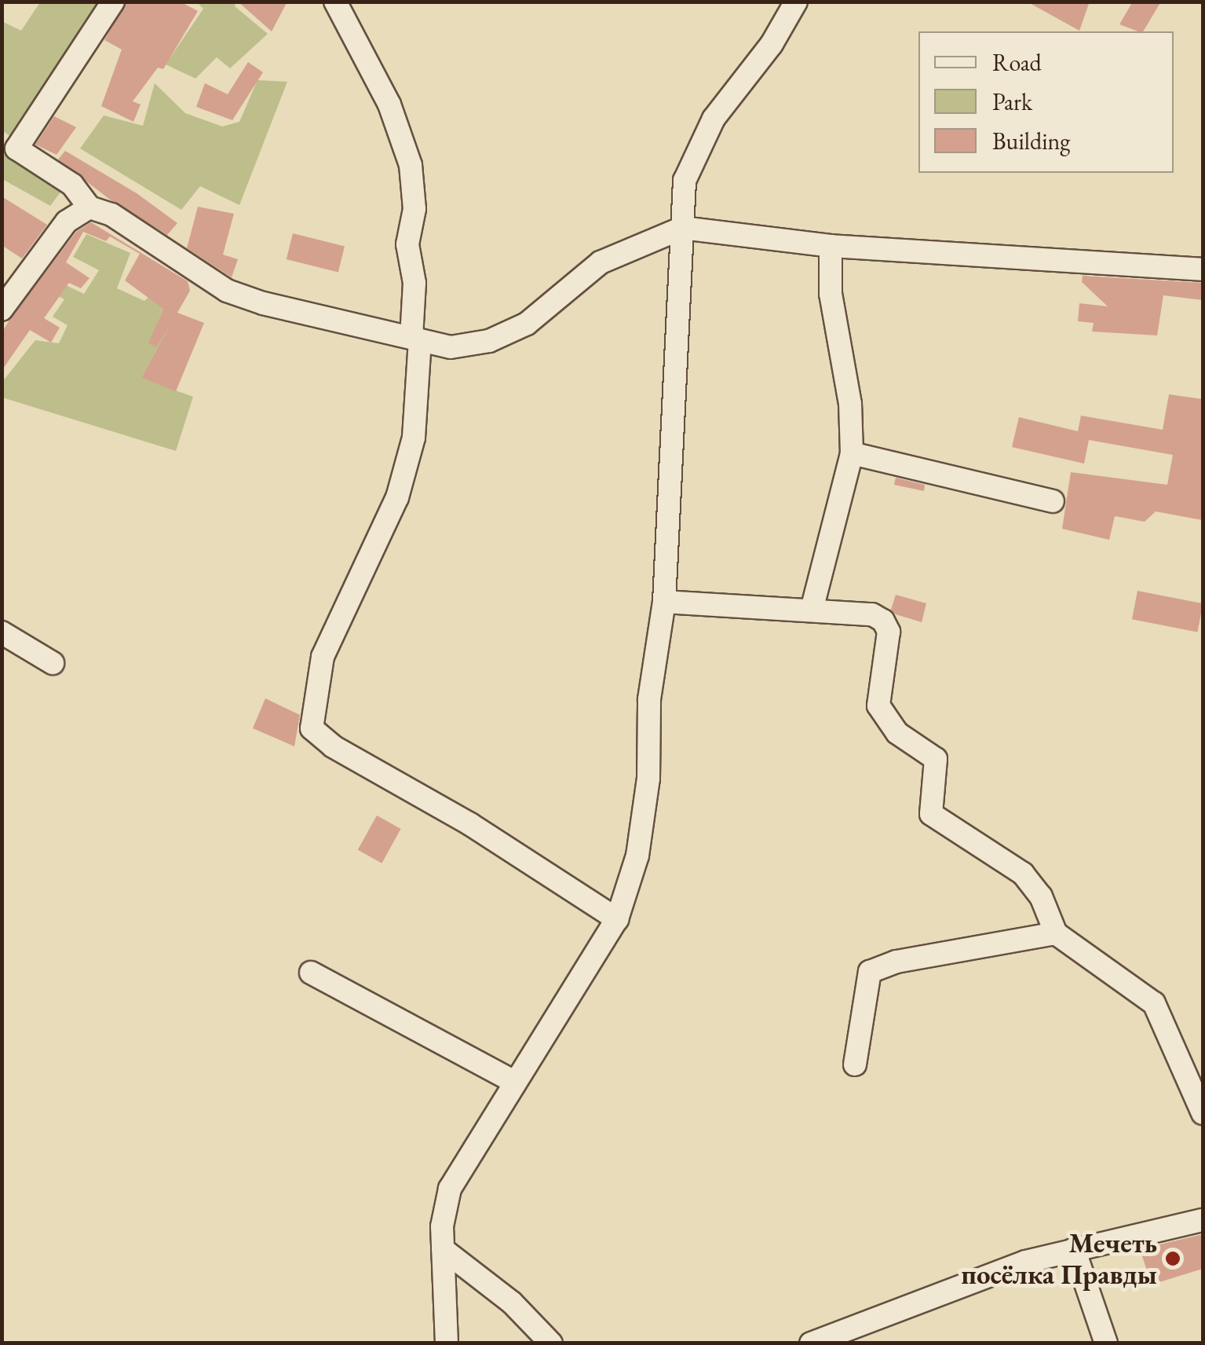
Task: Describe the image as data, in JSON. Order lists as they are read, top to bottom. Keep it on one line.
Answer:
{"places":["Мечеть посёлка Правды"],"legend":["Road","Park","Building"]}
